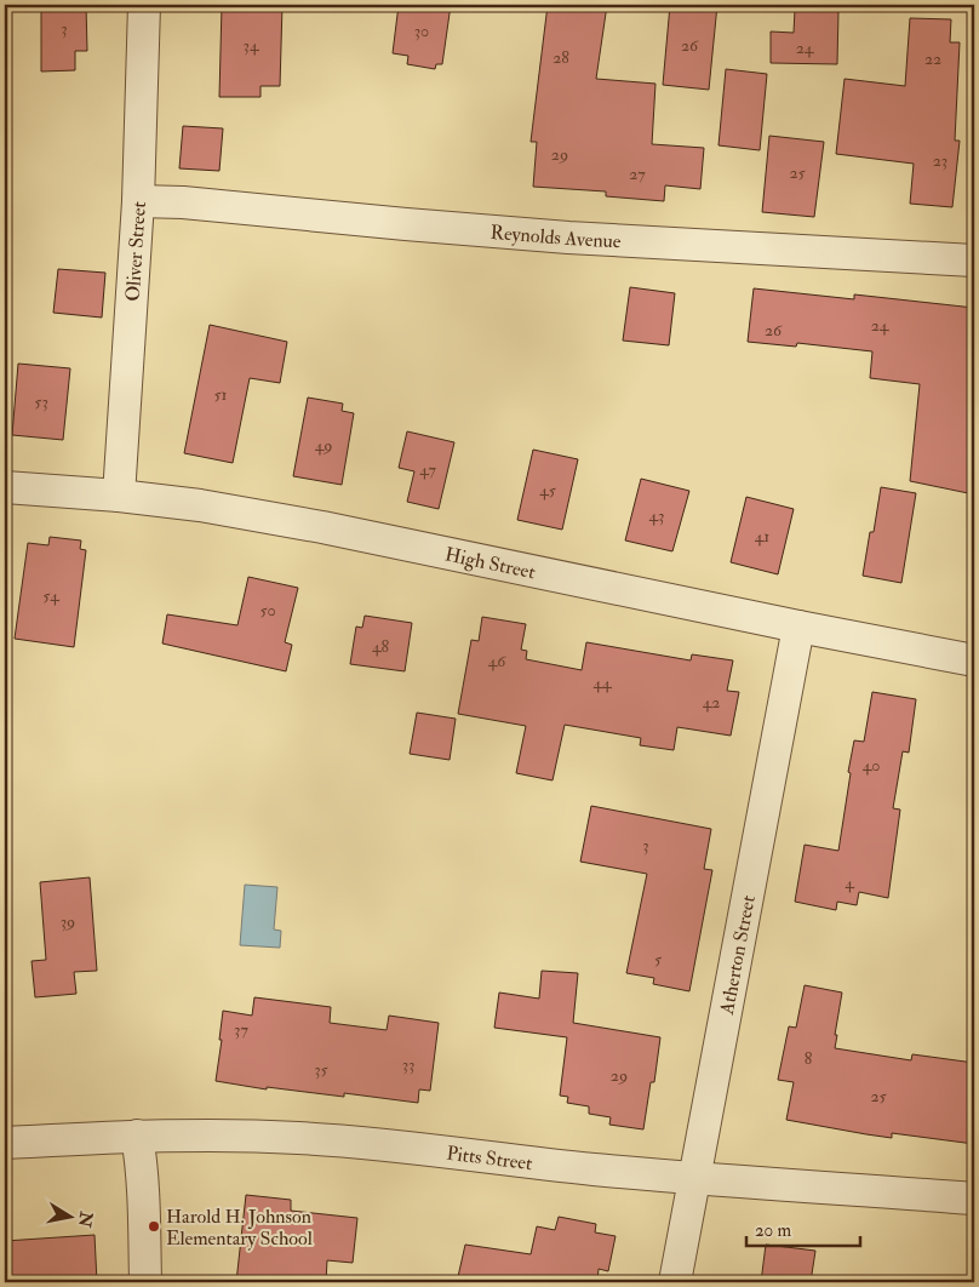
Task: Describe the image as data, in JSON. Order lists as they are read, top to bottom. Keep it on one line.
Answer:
{"streets":{"street":["Reynolds Avenue","Oliver Street","High Street","Atherton Street","Pitts Street"]},"crossings":[["Reynolds Avenue","Oliver Street"],["Oliver Street","High Street"],["High Street","Atherton Street"],["Atherton Street","Pitts Street"]],"places":["Harold H. Johnson Elementary School"],"house_numbers":["3","30","34","26","24","28","22","29","23","25","27","24","26","51","53","49","47","45","43","41","54","50","48","46","44","42","40","3","4","39","5","37","8","33","35","29","25"],"scale_bar":"20 m","north":"right"}
